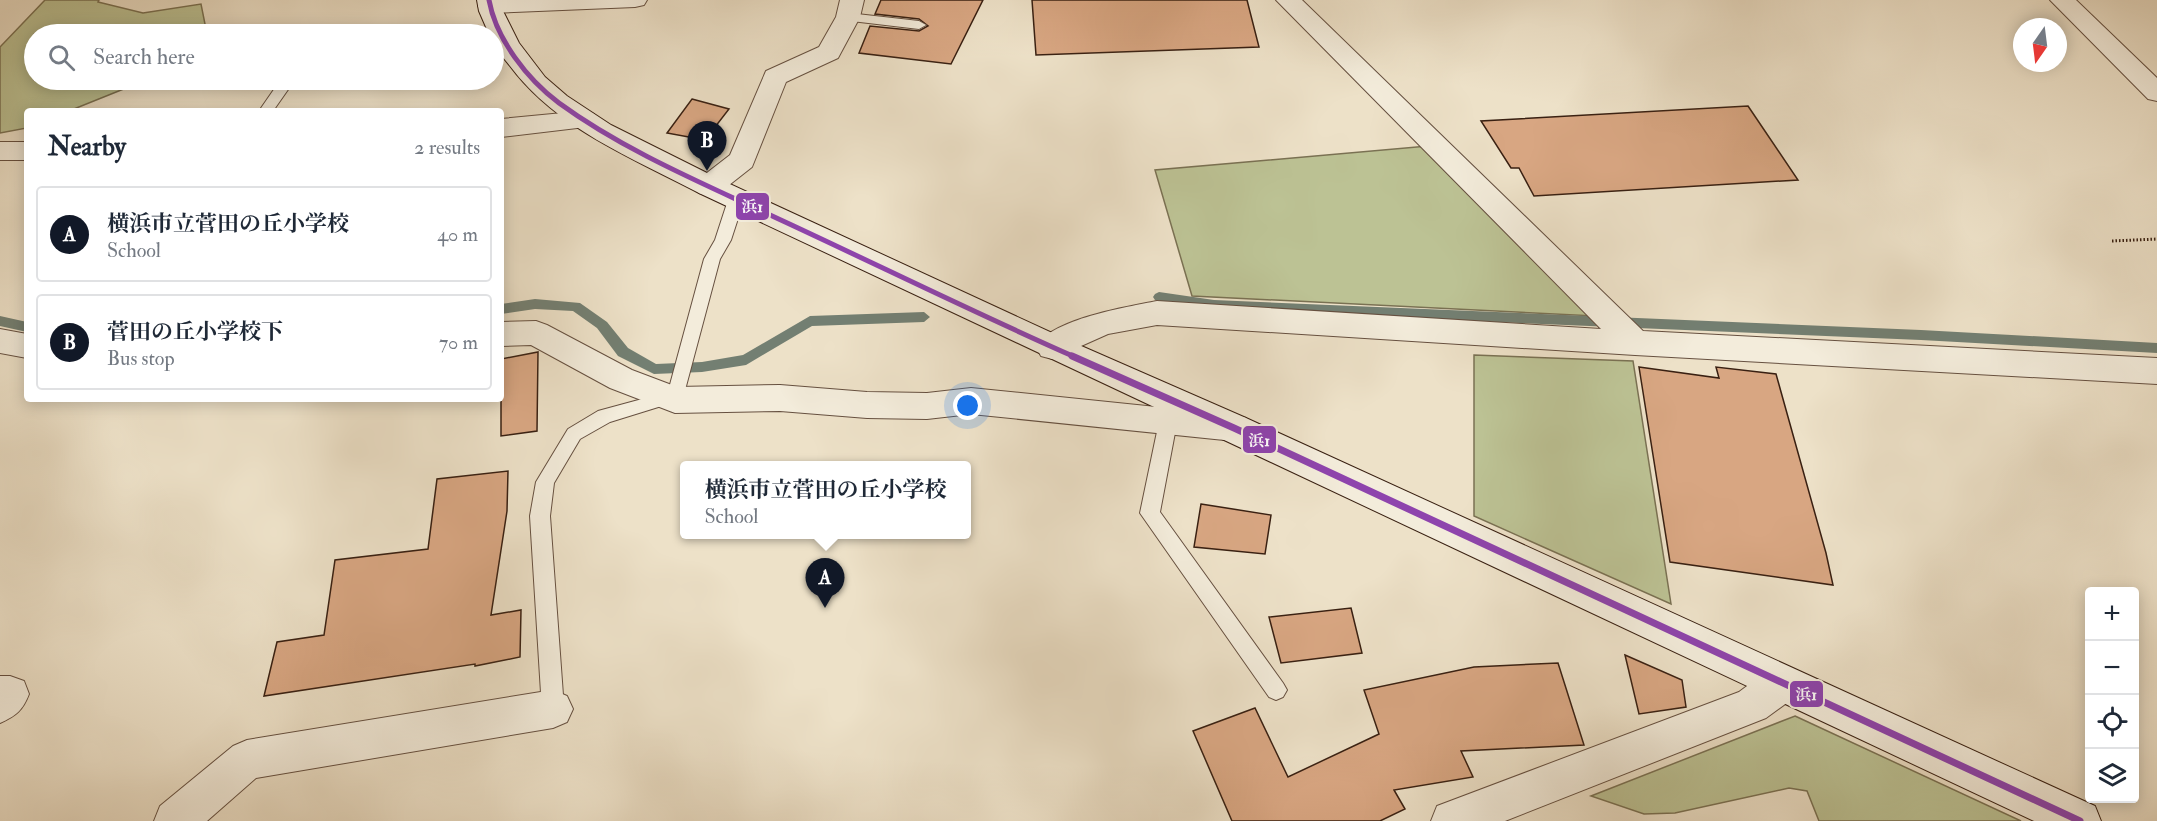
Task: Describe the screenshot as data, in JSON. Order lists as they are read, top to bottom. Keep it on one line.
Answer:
{"lines":["transit line 浜1"],"north":"bottom","page":{"search":"Search here","heading":["Nearby","2 results"],"pins":["B","A"],"list":[{"mark":"A","name":"横浜市立菅田の丘小学校","note":"School","value":"40 m"},{"mark":"B","name":"菅田の丘小学校下","note":"Bus stop","value":"70 m"}],"popup":["横浜市立菅田の丘小学校","School"],"map_buttons":["+","−"]}}
